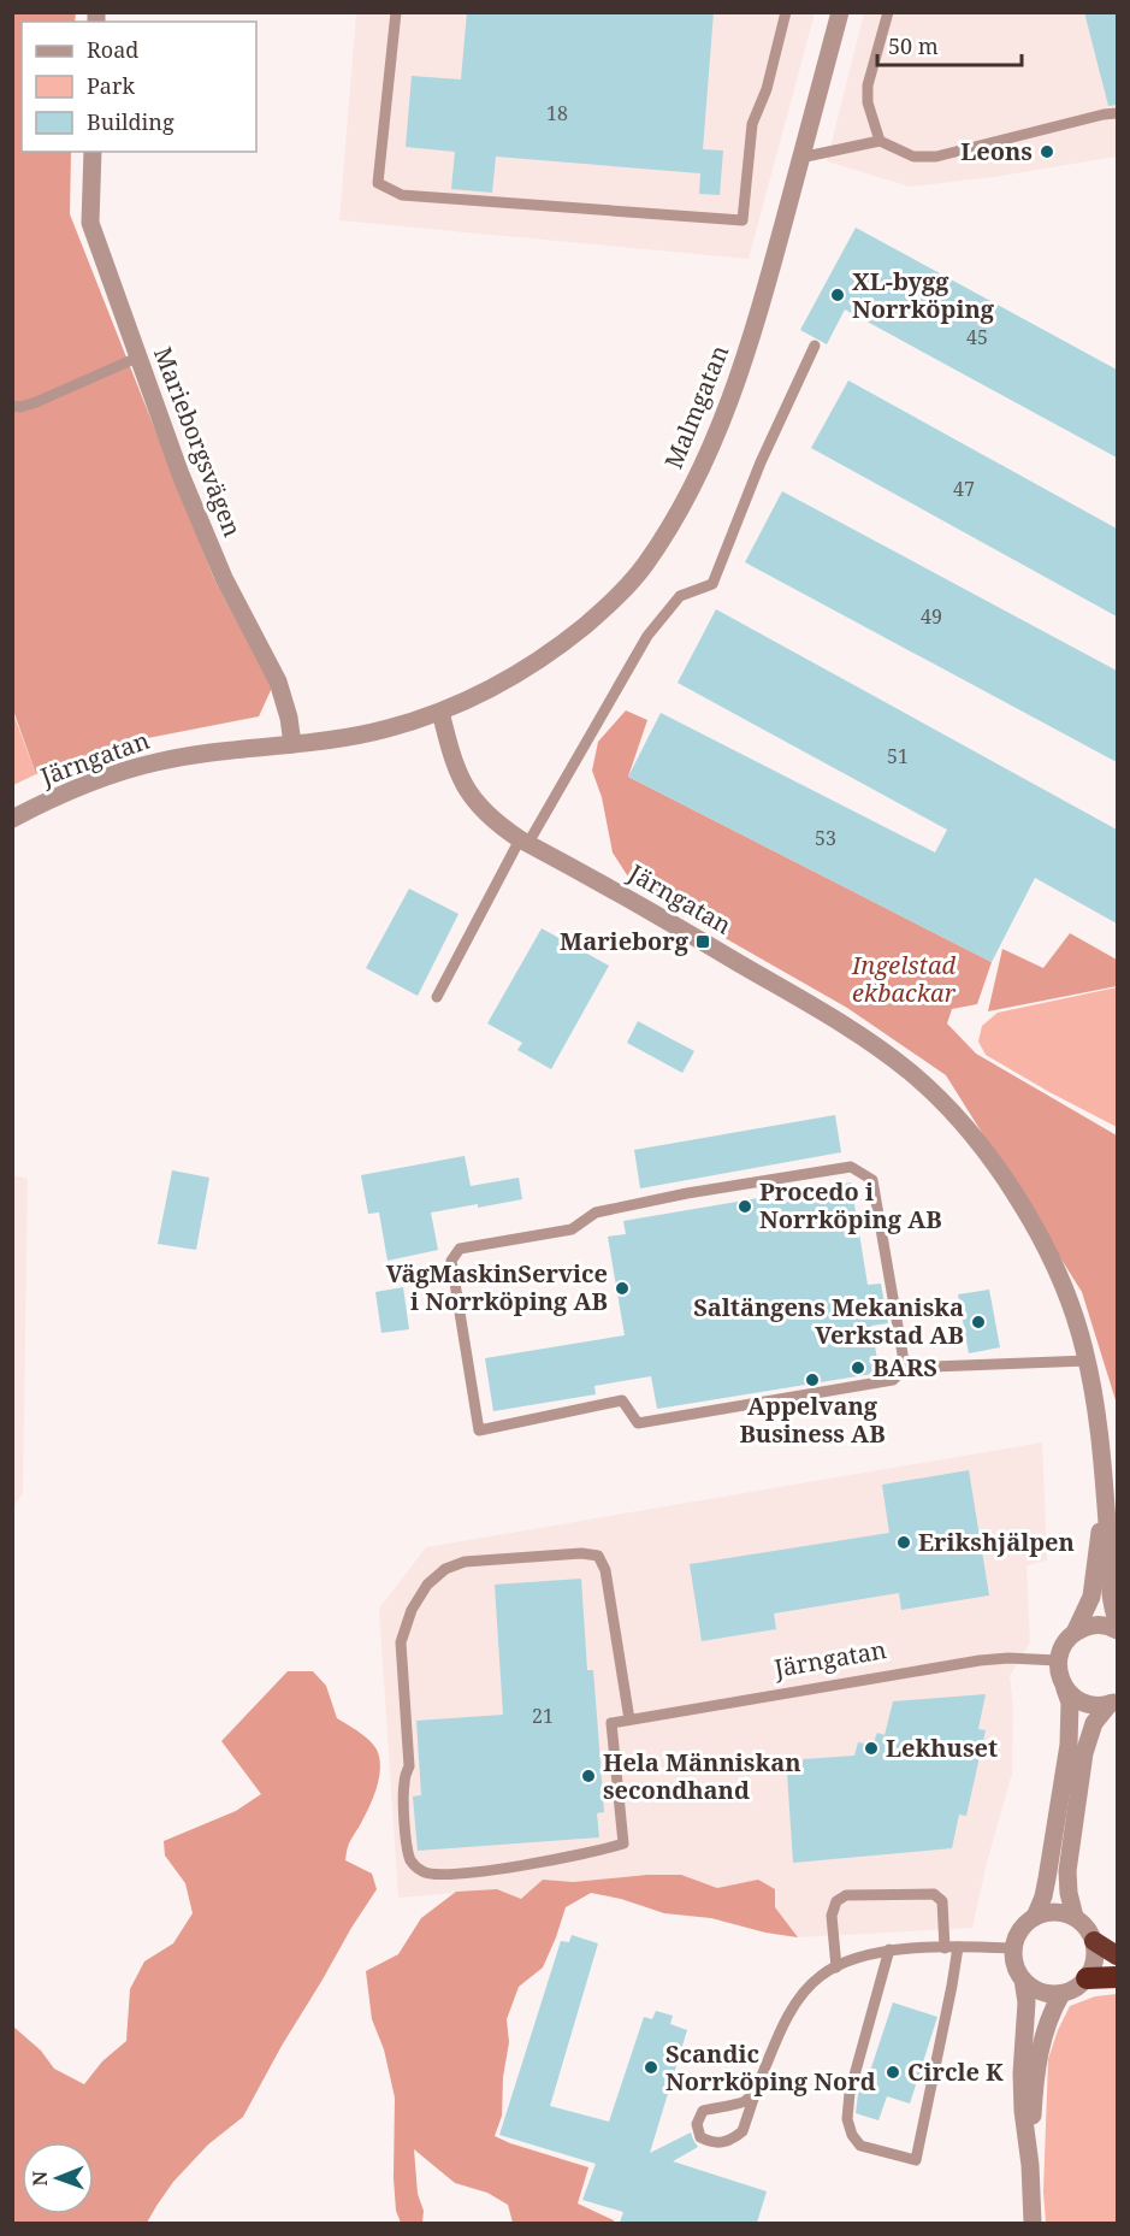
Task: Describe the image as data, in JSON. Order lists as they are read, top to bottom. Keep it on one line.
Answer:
{"streets":{"street":["Malmgatan","Marieborgsvägen","Järngatan"]},"crossings":[["Malmgatan","Järngatan"],["Marieborgsvägen","Järngatan"]],"parks":["Ingelstad ekbackar"],"places":{"other":["Leons","XL-bygg Norrköping","Procedo i Norrköping AB","VägMaskinService i Norrköping AB","Saltängens Mekaniska Verkstad AB","BARS","Appelvang Business AB","Erikshjälpen","Lekhuset","Hela Människan secondhand","Scandic Norrköping Nord","Circle K"],"transit":["Marieborg"]},"house_numbers":["18","45","47","49","51","53","21"],"legend":["Road","Park","Building"],"scale_bar":"50 m","north":"left"}
